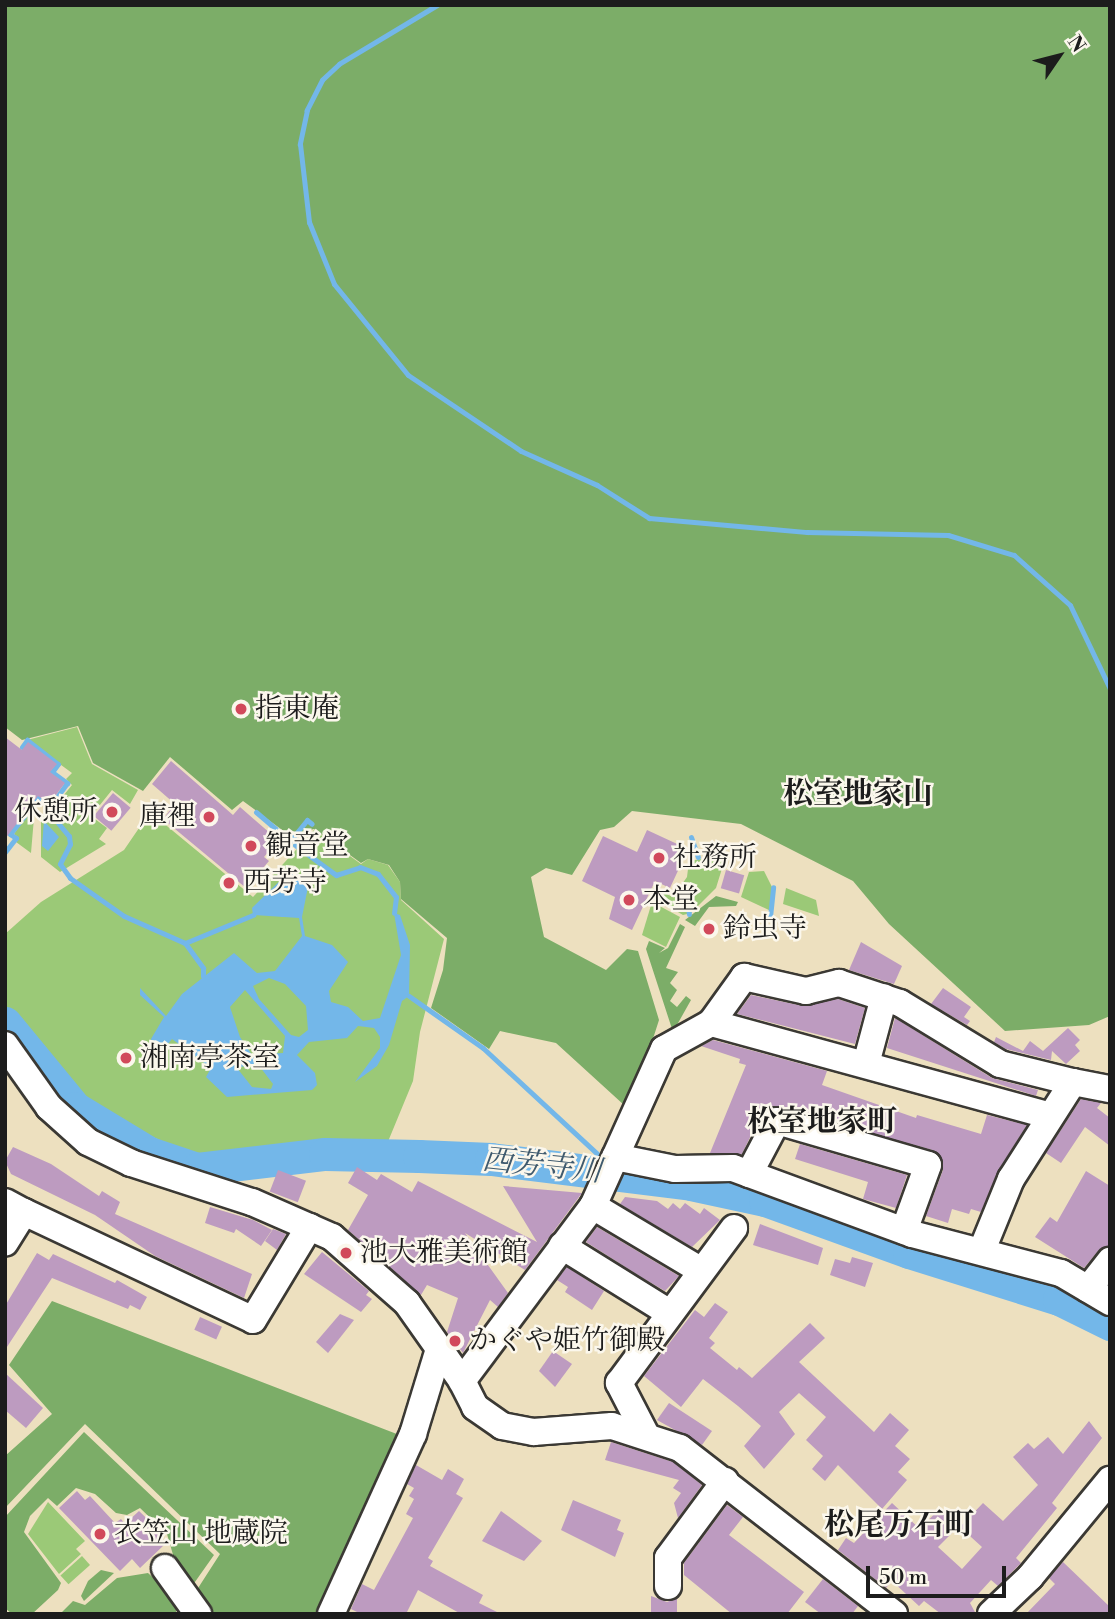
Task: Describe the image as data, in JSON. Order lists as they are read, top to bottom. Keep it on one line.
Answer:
{"districts":["松室地家山","松室地家町","松尾万石町"],"water":["西芳寺川"],"places":["指東庵","休憩所","庫裡","観音堂","社務所","西芳寺","本堂","鈴虫寺","湘南亭茶室","池大雅美術館","かぐや姫竹御殿","衣笠山 地蔵院"],"scale_bar":"50 m","north":"top right"}
